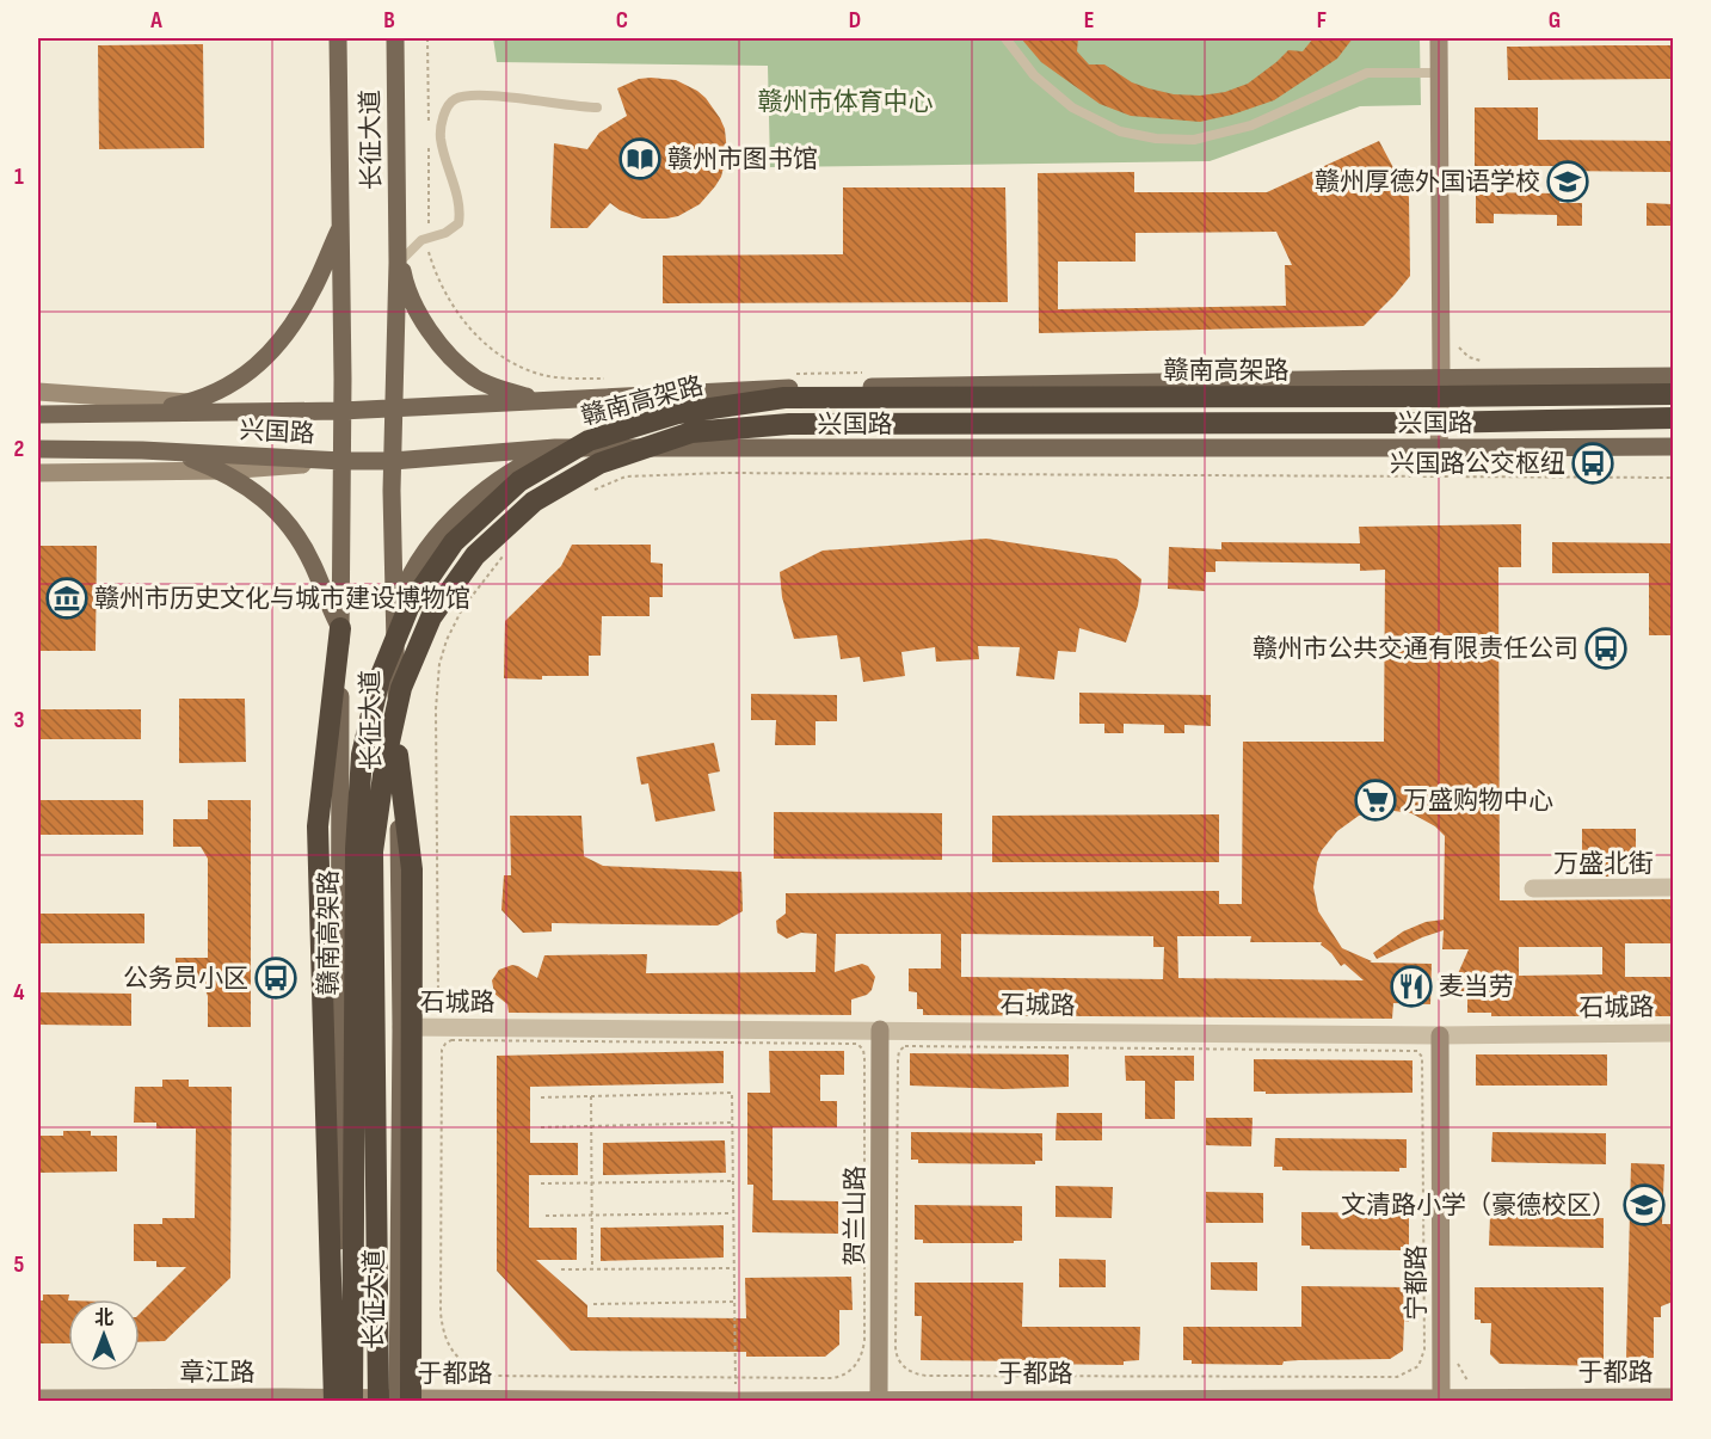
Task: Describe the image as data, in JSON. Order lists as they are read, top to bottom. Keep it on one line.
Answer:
{"streets":{"highway":["赣南高架路"],"main road":["长征大道","兴国路"],"street":["万盛北街","石城路","贺兰山路","宁都路","章江路","于都路"]},"crossings":[["长征大道","赣南高架路"],["长征大道","兴国路"],["长征大道","石城路"],["长征大道","章江路"],["长征大道","于都路"],["赣南高架路","章江路"],["赣南高架路","于都路"],["石城路","贺兰山路"],["石城路","宁都路"],["贺兰山路","于都路"],["宁都路","于都路"],["章江路","于都路"]],"parks":["赣州市体育中心"],"places":{"library":["赣州市图书馆"],"school or university":["赣州厚德外国语学校","文清路小学（豪德校区）"],"bus stop":["兴国路公交枢纽","赣州市公共交通有限责任公司","公务员小区"],"museum":["赣州市历史文化与城市建设博物馆"],"supermarket":["万盛购物中心"],"restaurant":["麦当劳"]},"north":"top","grid":{"columns":["A","B","C","D","E","F","G"],"rows":["1","2","3","4","5"]}}
